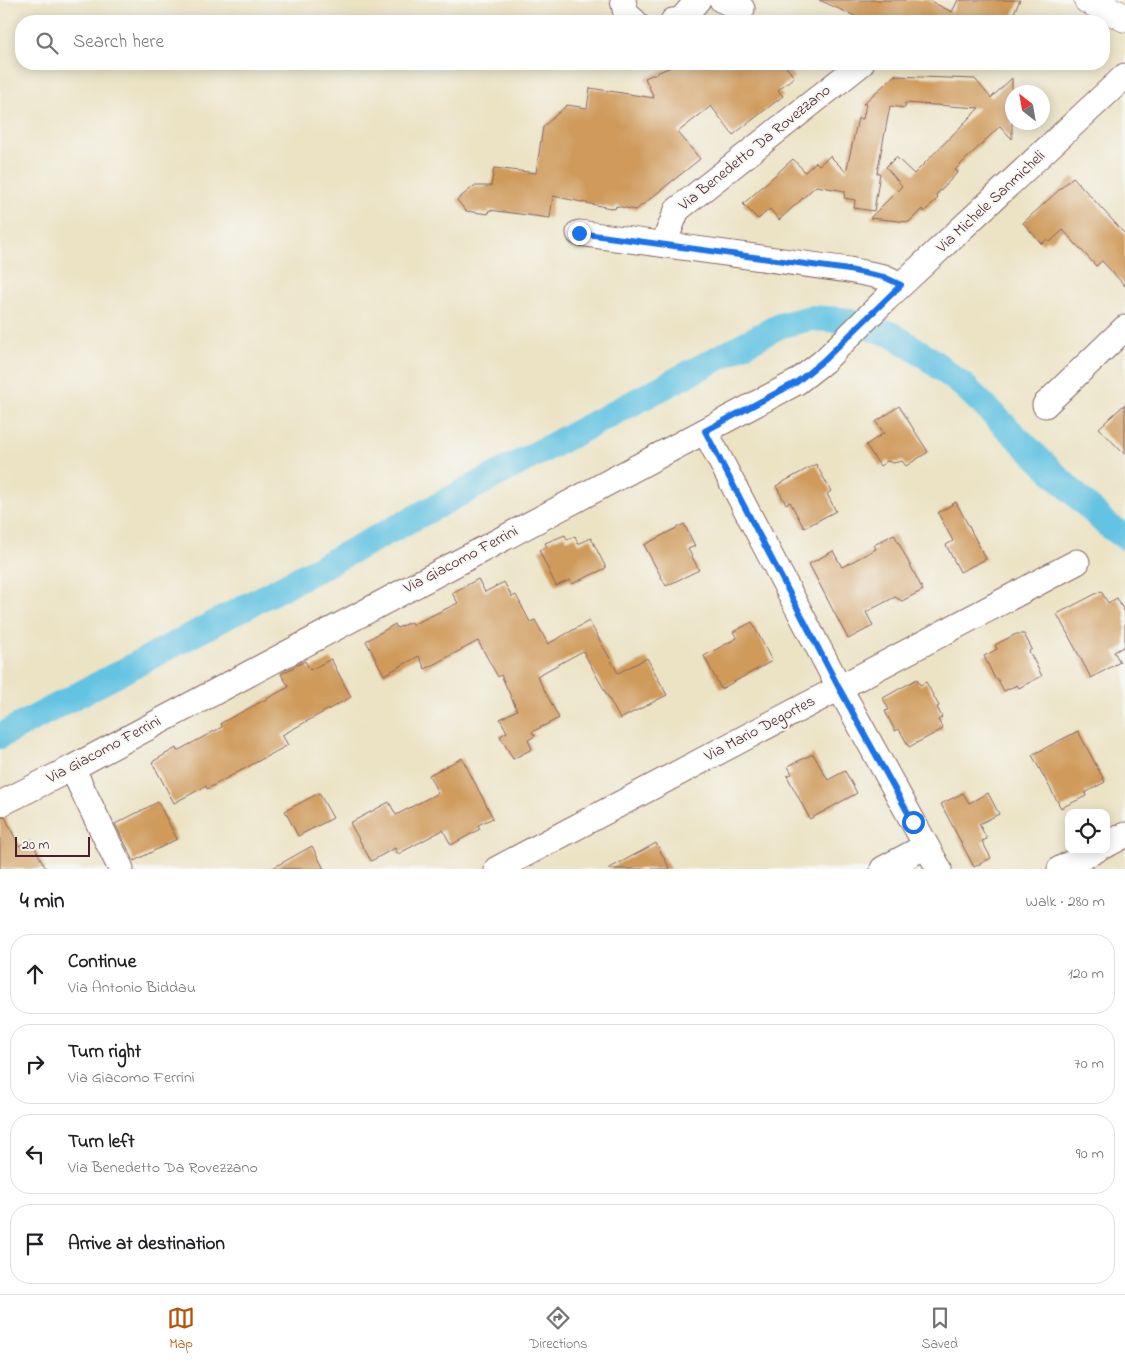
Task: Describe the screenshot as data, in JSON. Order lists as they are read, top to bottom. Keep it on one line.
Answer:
{"streets":{"street":["Via Benedetto Da Rovezzano","Via Michele Sanmicheli","Via Giacomo Ferrini","Via Mario Degortes"]},"crossings":[["Via Michele Sanmicheli","Via Giacomo Ferrini"]],"scale_bar":"20 m","north":"top left","page":{"search":"Search here","scale":"20 m","heading":["4 min","Walk · 280 m"],"list":[["Continue","Via Antonio Biddau","120 m"],["Turn right","Via Giacomo Ferrini","70 m"],["Turn left","Via Benedetto Da Rovezzano","90 m"],"Arrive at destination"],"nav":["Map","Directions","Saved"]}}
